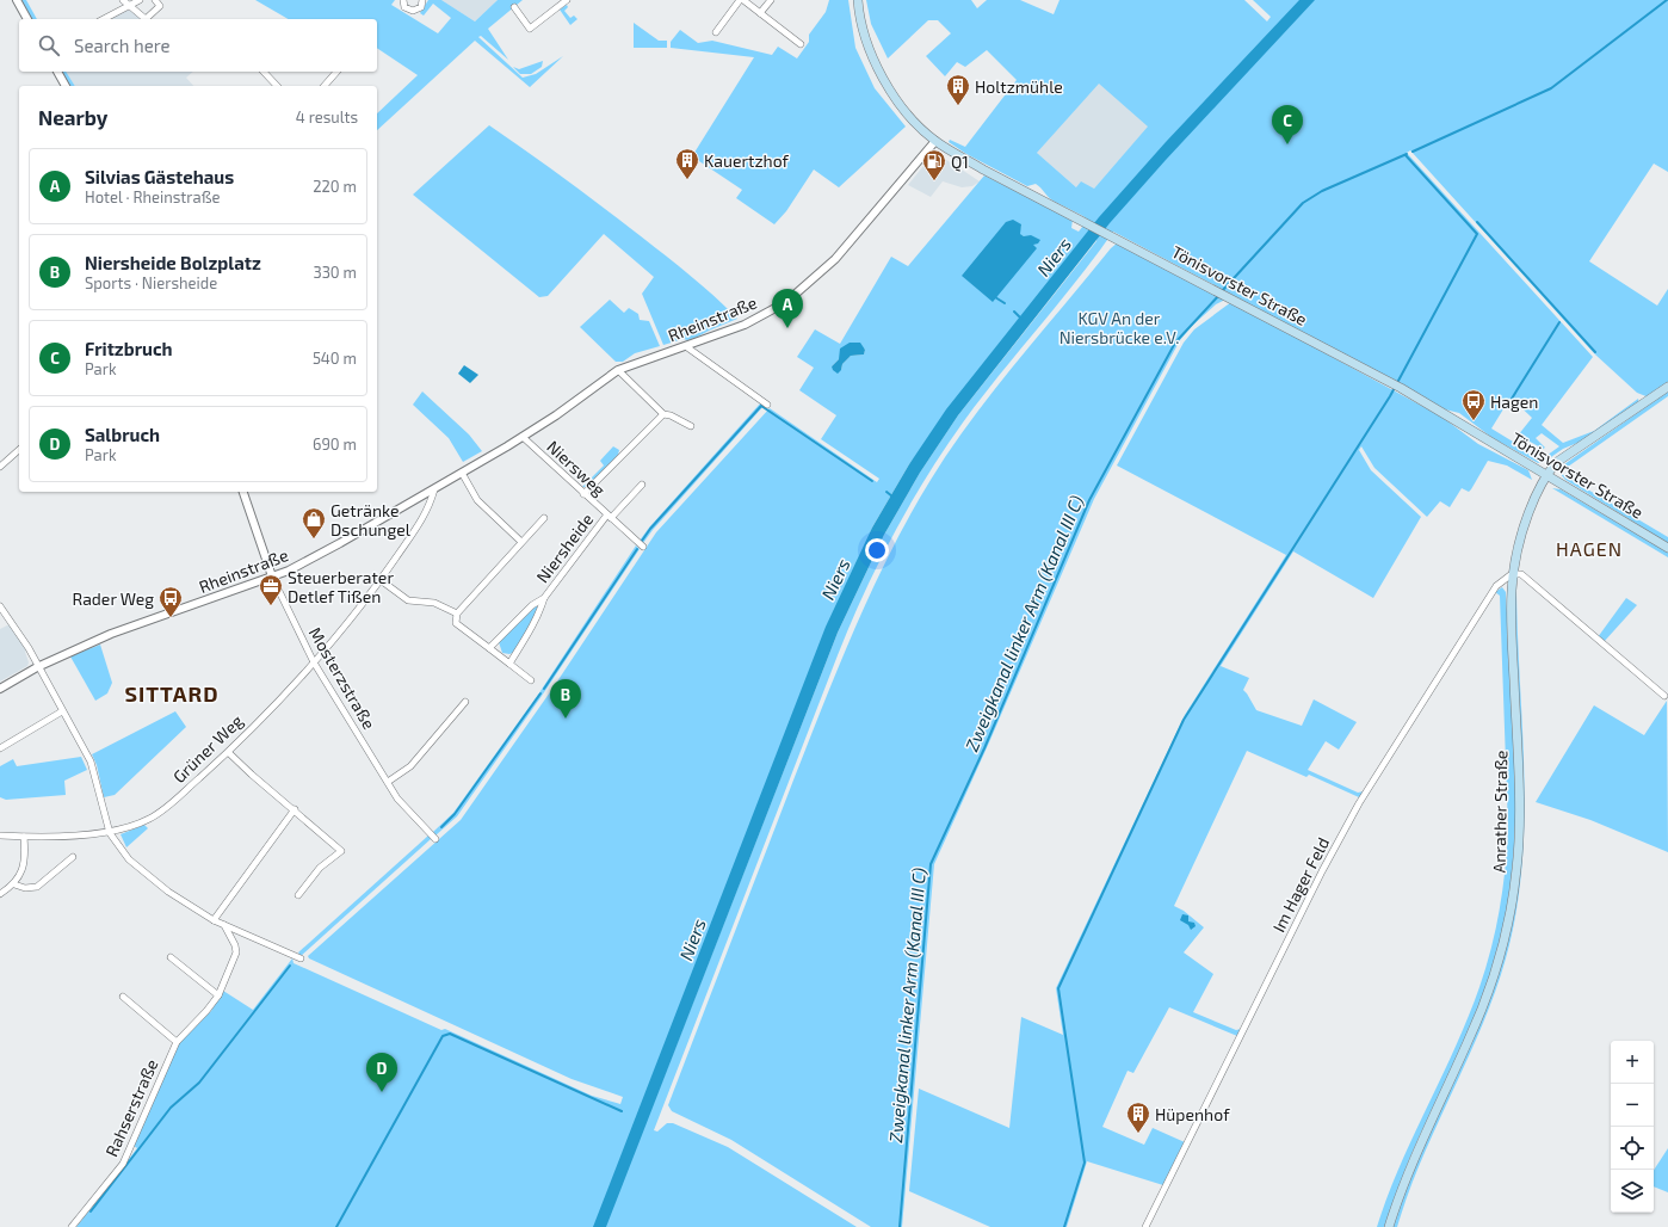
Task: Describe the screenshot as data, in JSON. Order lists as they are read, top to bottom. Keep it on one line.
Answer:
{"streets":{"main road":["Tönisvorster Straße","Anrather Straße"],"street":["Rheinstraße","Niersweg","Niersheide","Mosterzstraße","Grüner Weg","Im Hager Feld","Rahserstraße"]},"crossings":[["Tönisvorster Straße","Rheinstraße"],["Tönisvorster Straße","Anrather Straße"],["Rheinstraße","Niersweg"],["Rheinstraße","Mosterzstraße"],["Rheinstraße","Grüner Weg"],["Niersweg","Niersheide"],["Mosterzstraße","Grüner Weg"],["Anrather Straße","Im Hager Feld"]],"districts":["HAGEN","SITTARD"],"water":["Niers","Zweigkanal linker Arm (Kanal III C)"],"parks":["KGV An der Niersbrücke e.V."],"places":{"building":["Holtzmühle","Kauertzhof","Hüpenhof"],"fuel station":["Q1"],"bus stop":["Hagen","Rader Weg"],"shop":["Getränke Dschungel"],"office":["Steuerberater Detlef Tißen"]},"page":{"search":"Search here","heading":["Nearby","4 results"],"pins":["C","A","B","D"],"list":[{"mark":"A","name":"Silvias Gästehaus","note":"Hotel · Rheinstraße","value":"220 m"},{"mark":"B","name":"Niersheide Bolzplatz","note":"Sports · Niersheide","value":"330 m"},{"mark":"C","name":"Fritzbruch","note":"Park","value":"540 m"},{"mark":"D","name":"Salbruch","note":"Park","value":"690 m"}],"map_buttons":["+","−"]}}
